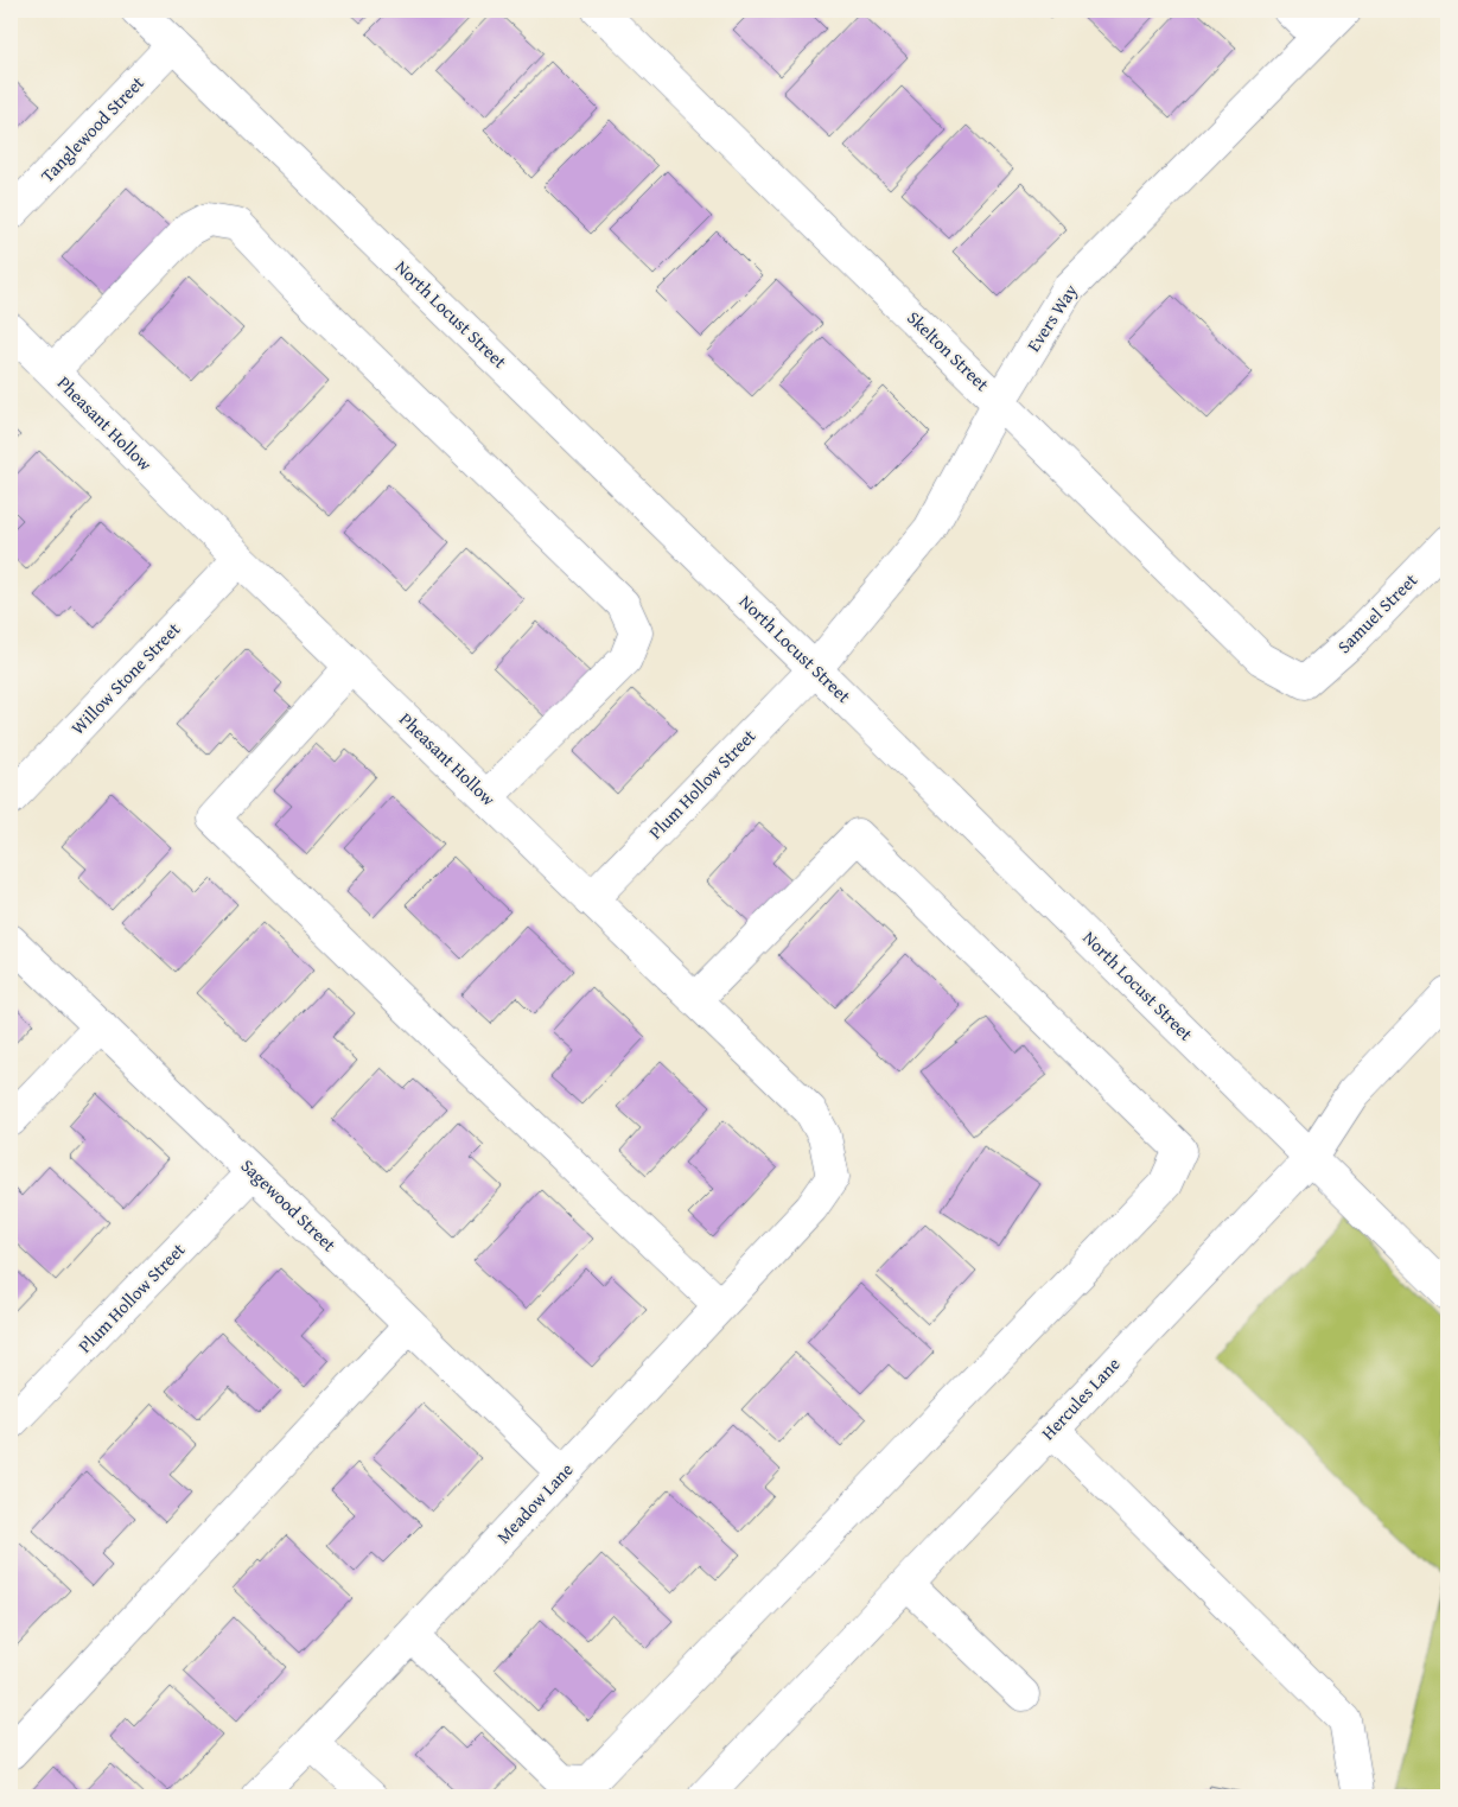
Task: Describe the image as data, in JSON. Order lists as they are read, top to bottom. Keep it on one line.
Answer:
{"streets":{"street":["Tanglewood Street","North Locust Street","Evers Way","Skelton Street","Pheasant Hollow","Samuel Street","Willow Stone Street","Plum Hollow Street","Sagewood Street","Hercules Lane","Meadow Lane"]},"crossings":[["Tanglewood Street","North Locust Street"],["North Locust Street","Evers Way"],["North Locust Street","Plum Hollow Street"],["North Locust Street","Hercules Lane"],["Evers Way","Skelton Street"],["Evers Way","Plum Hollow Street"],["Skelton Street","Samuel Street"],["Pheasant Hollow","Willow Stone Street"],["Pheasant Hollow","Plum Hollow Street"],["Pheasant Hollow","Meadow Lane"],["Plum Hollow Street","Sagewood Street"],["Sagewood Street","Meadow Lane"]]}
